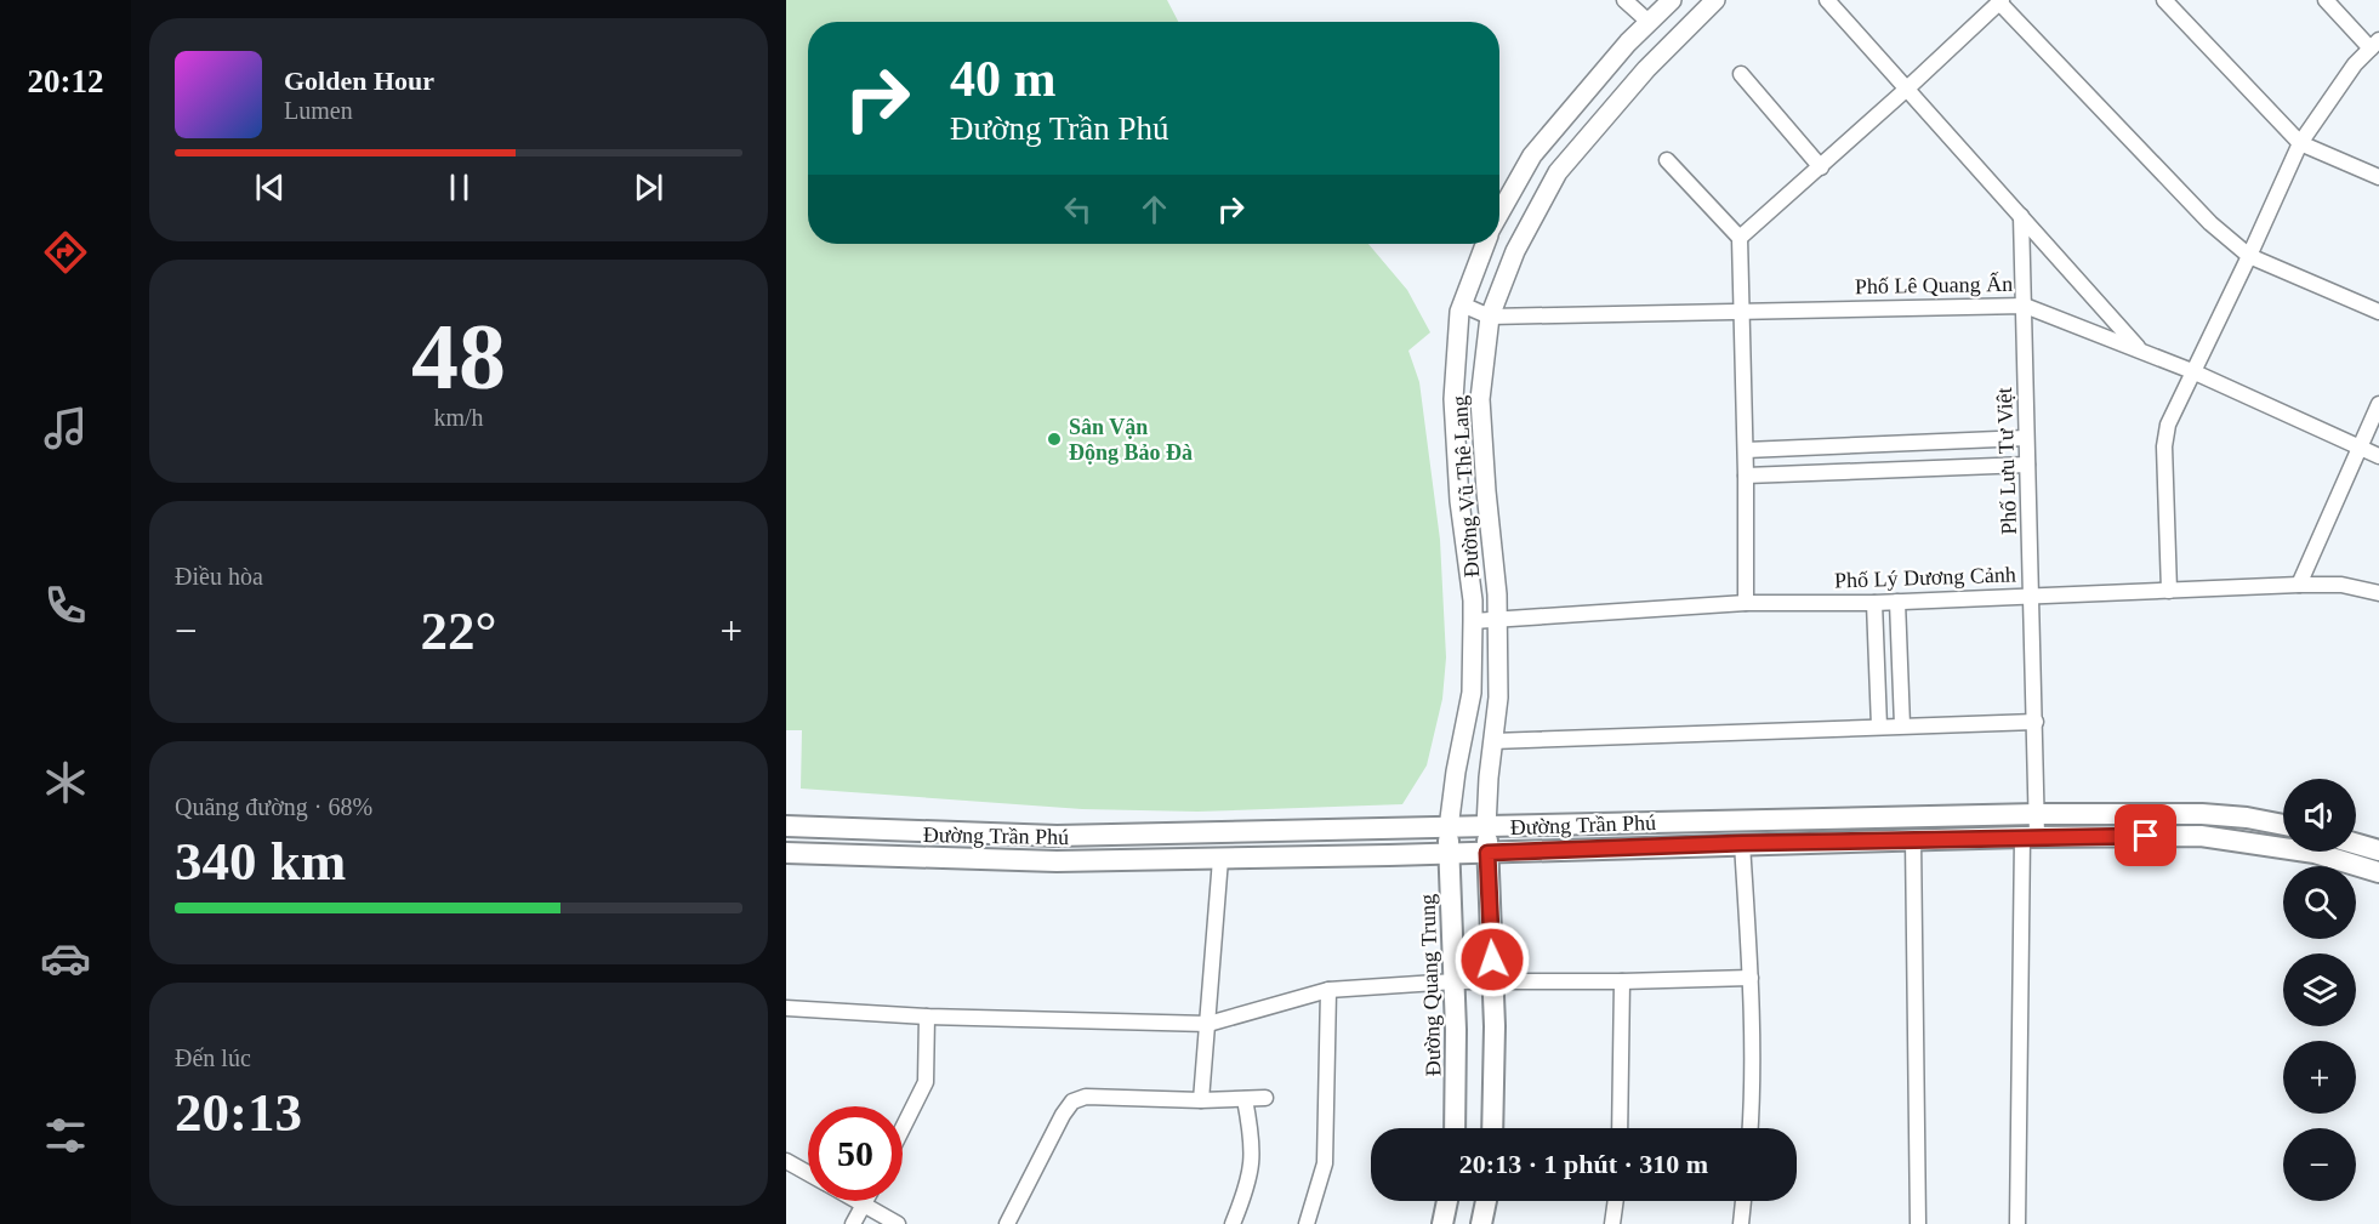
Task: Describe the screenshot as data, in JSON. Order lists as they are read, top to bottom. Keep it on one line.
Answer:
{"streets":{"main road":["Đường Trần Phú","Đường Quang Trung"],"street":["Phố Lê Quang Ấn","Phố Lưu Tư Việt","Đường Vũ Thê Lang","Phố Lý Dương Cảnh"]},"crossings":[["Phố Lê Quang Ấn","Phố Lưu Tư Việt"],["Phố Lê Quang Ấn","Đường Vũ Thê Lang"],["Phố Lưu Tư Việt","Phố Lý Dương Cảnh"],["Phố Lưu Tư Việt","Đường Trần Phú"],["Đường Vũ Thê Lang","Phố Lý Dương Cảnh"],["Đường Vũ Thê Lang","Đường Trần Phú"],["Đường Vũ Thê Lang","Đường Quang Trung"],["Đường Trần Phú","Đường Quang Trung"]],"places":["Sân Vận Động Bảo Đà"],"page":{"tabs":"20:12","turn":["40 m","Đường Trần Phú"],"song":["Golden Hour","Lumen"],"tile":[["48","km/h"],"Điều hòa",["Quãng đường · 68%","340 km"],["Đến lúc","20:13"]],"heat":["−","22°","+"],"map_buttons":["+","−"],"limit":"50","trip":"20:13 · 1 phút · 310 m"}}
